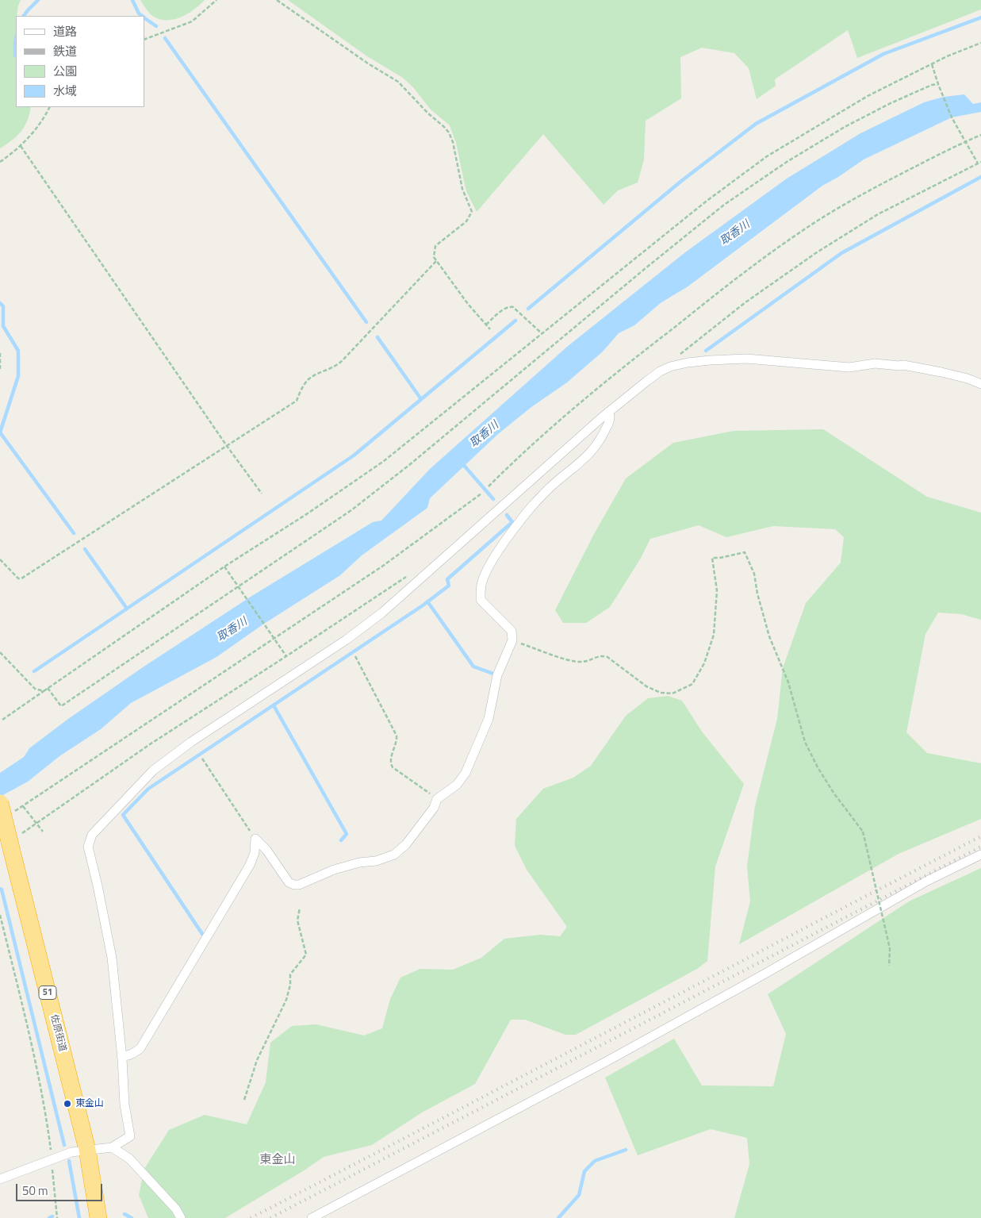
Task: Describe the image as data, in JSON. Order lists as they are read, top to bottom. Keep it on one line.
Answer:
{"streets":{"highway":["51","佐原街道"]},"districts":["東金山"],"water":["取香川"],"places":["東金山"],"legend":["道路","鉄道","公園","水域"],"scale_bar":"50 m"}
